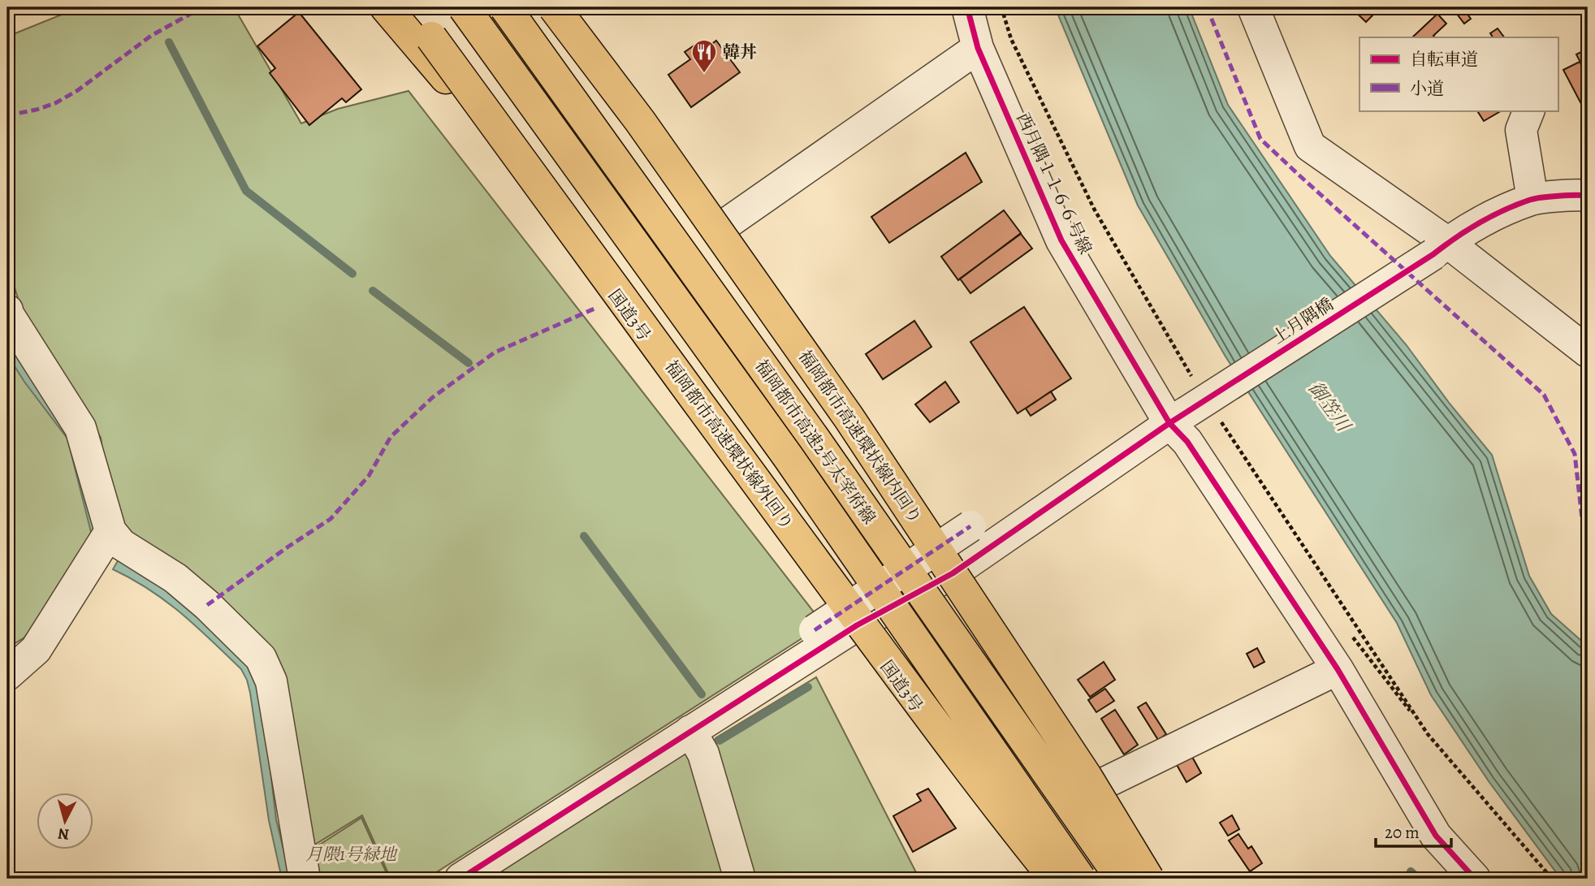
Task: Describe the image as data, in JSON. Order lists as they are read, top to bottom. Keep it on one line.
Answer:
{"streets":{"highway":["国道3号","福岡都市高速環状線内回り","福岡都市高速2号太宰府線","福岡都市高速環状線外回り"],"street":["西月隅１１６６号線","上月隅橋"]},"crossings":[["西月隅１１６６号線","上月隅橋"],["国道3号","上月隅橋"]],"water":["御笠川"],"parks":["月隈1号緑地"],"places":{"restaurant":["韓丼"]},"legend":["自転車道","小道"],"scale_bar":"20 m","north":"bottom"}
